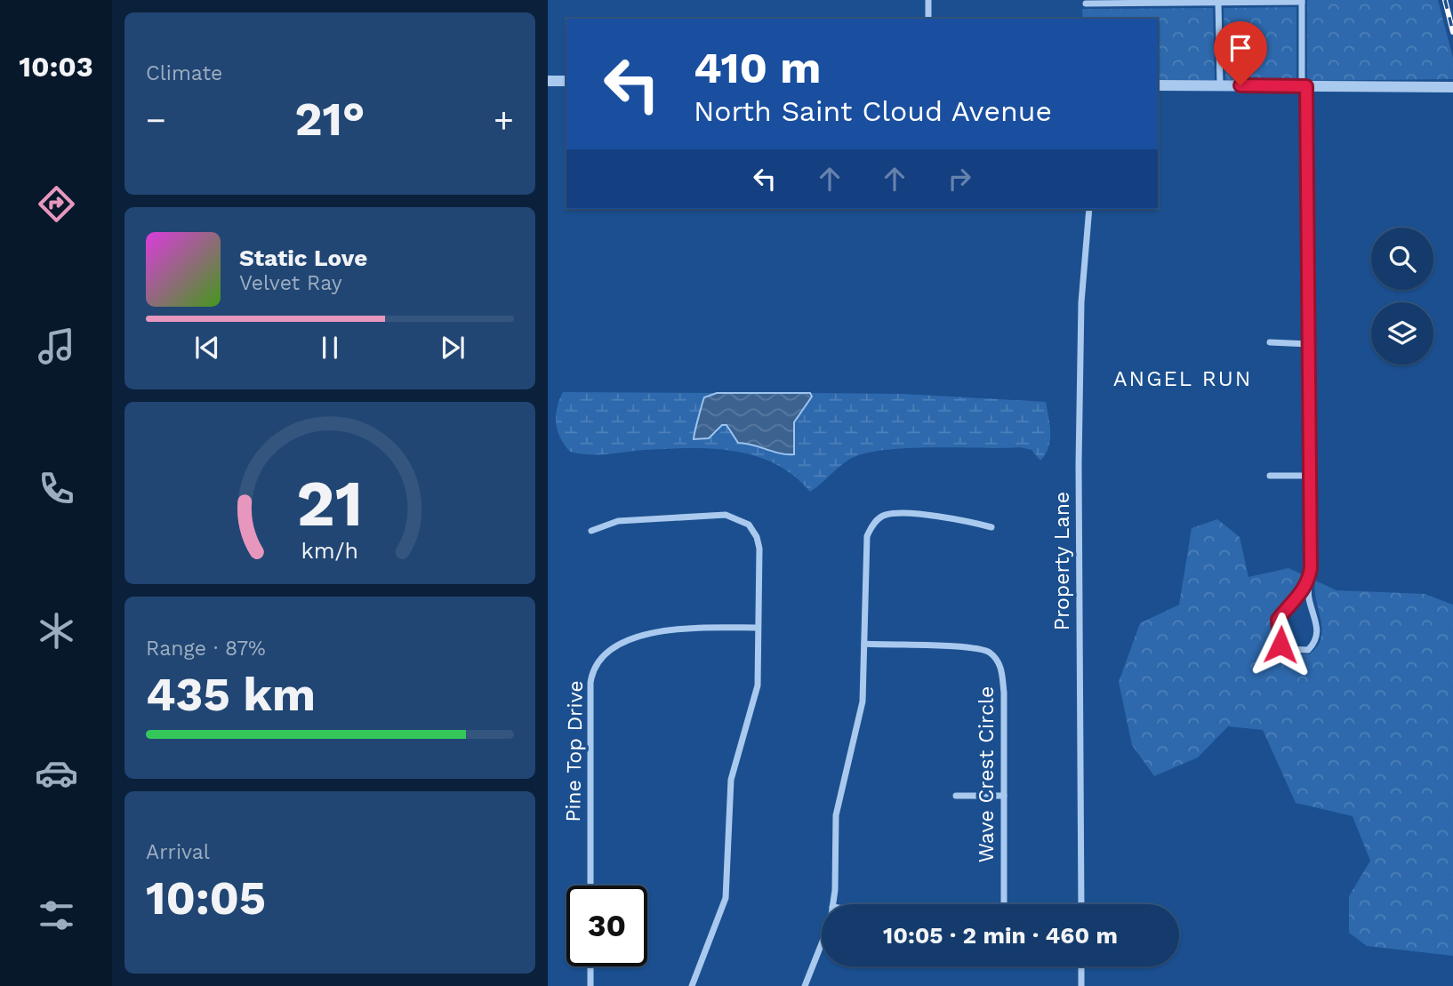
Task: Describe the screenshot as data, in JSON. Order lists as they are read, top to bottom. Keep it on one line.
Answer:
{"streets":{"street":["Property Lane","Pine Top Drive","Wave Crest Circle"]},"districts":["ANGEL RUN"],"page":{"tabs":"10:03","tile":["Climate",["Range · 87%","435 km"],["Arrival","10:05"]],"turn":["410 m","North Saint Cloud Avenue"],"heat":["−","21°","+"],"song":["Static Love","Velvet Ray"],"limit":"30","trip":"10:05 · 2 min · 460 m","gauge":["21","km/h"]}}
